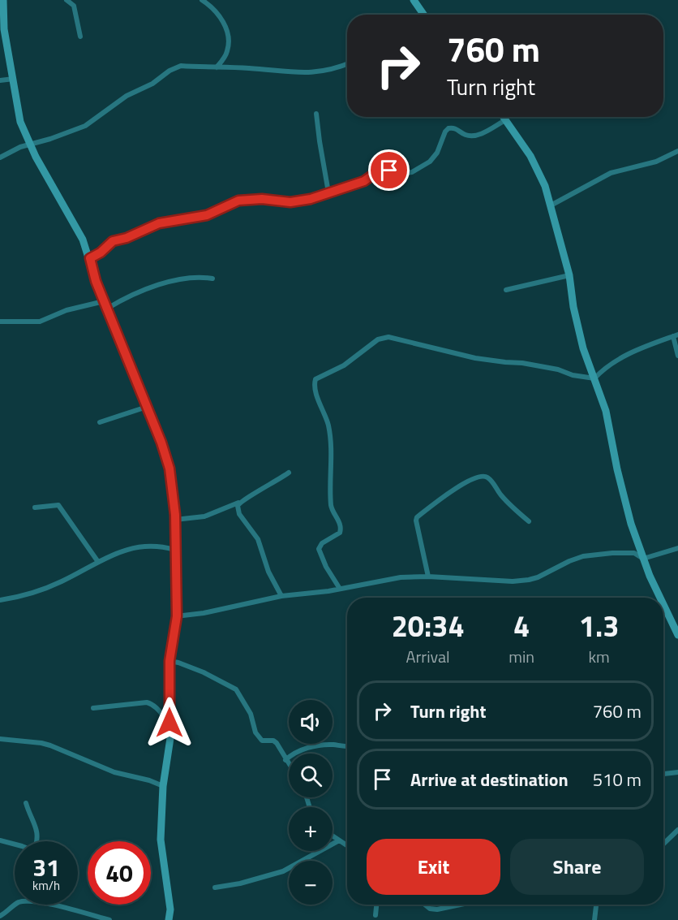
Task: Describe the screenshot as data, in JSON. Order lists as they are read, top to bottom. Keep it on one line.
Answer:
{"page":{"turn":["760 m","Turn right"],"eta":["20:34","Arrival","4","min","1.3","km"],"list":[{"name":"Turn right","value":"760 m"},{"name":"Arrive at destination","value":"510 m"}],"map_buttons":["+","−"],"buttons":["Exit","Share"],"speed":"31 km/h","limit":"40"}}
